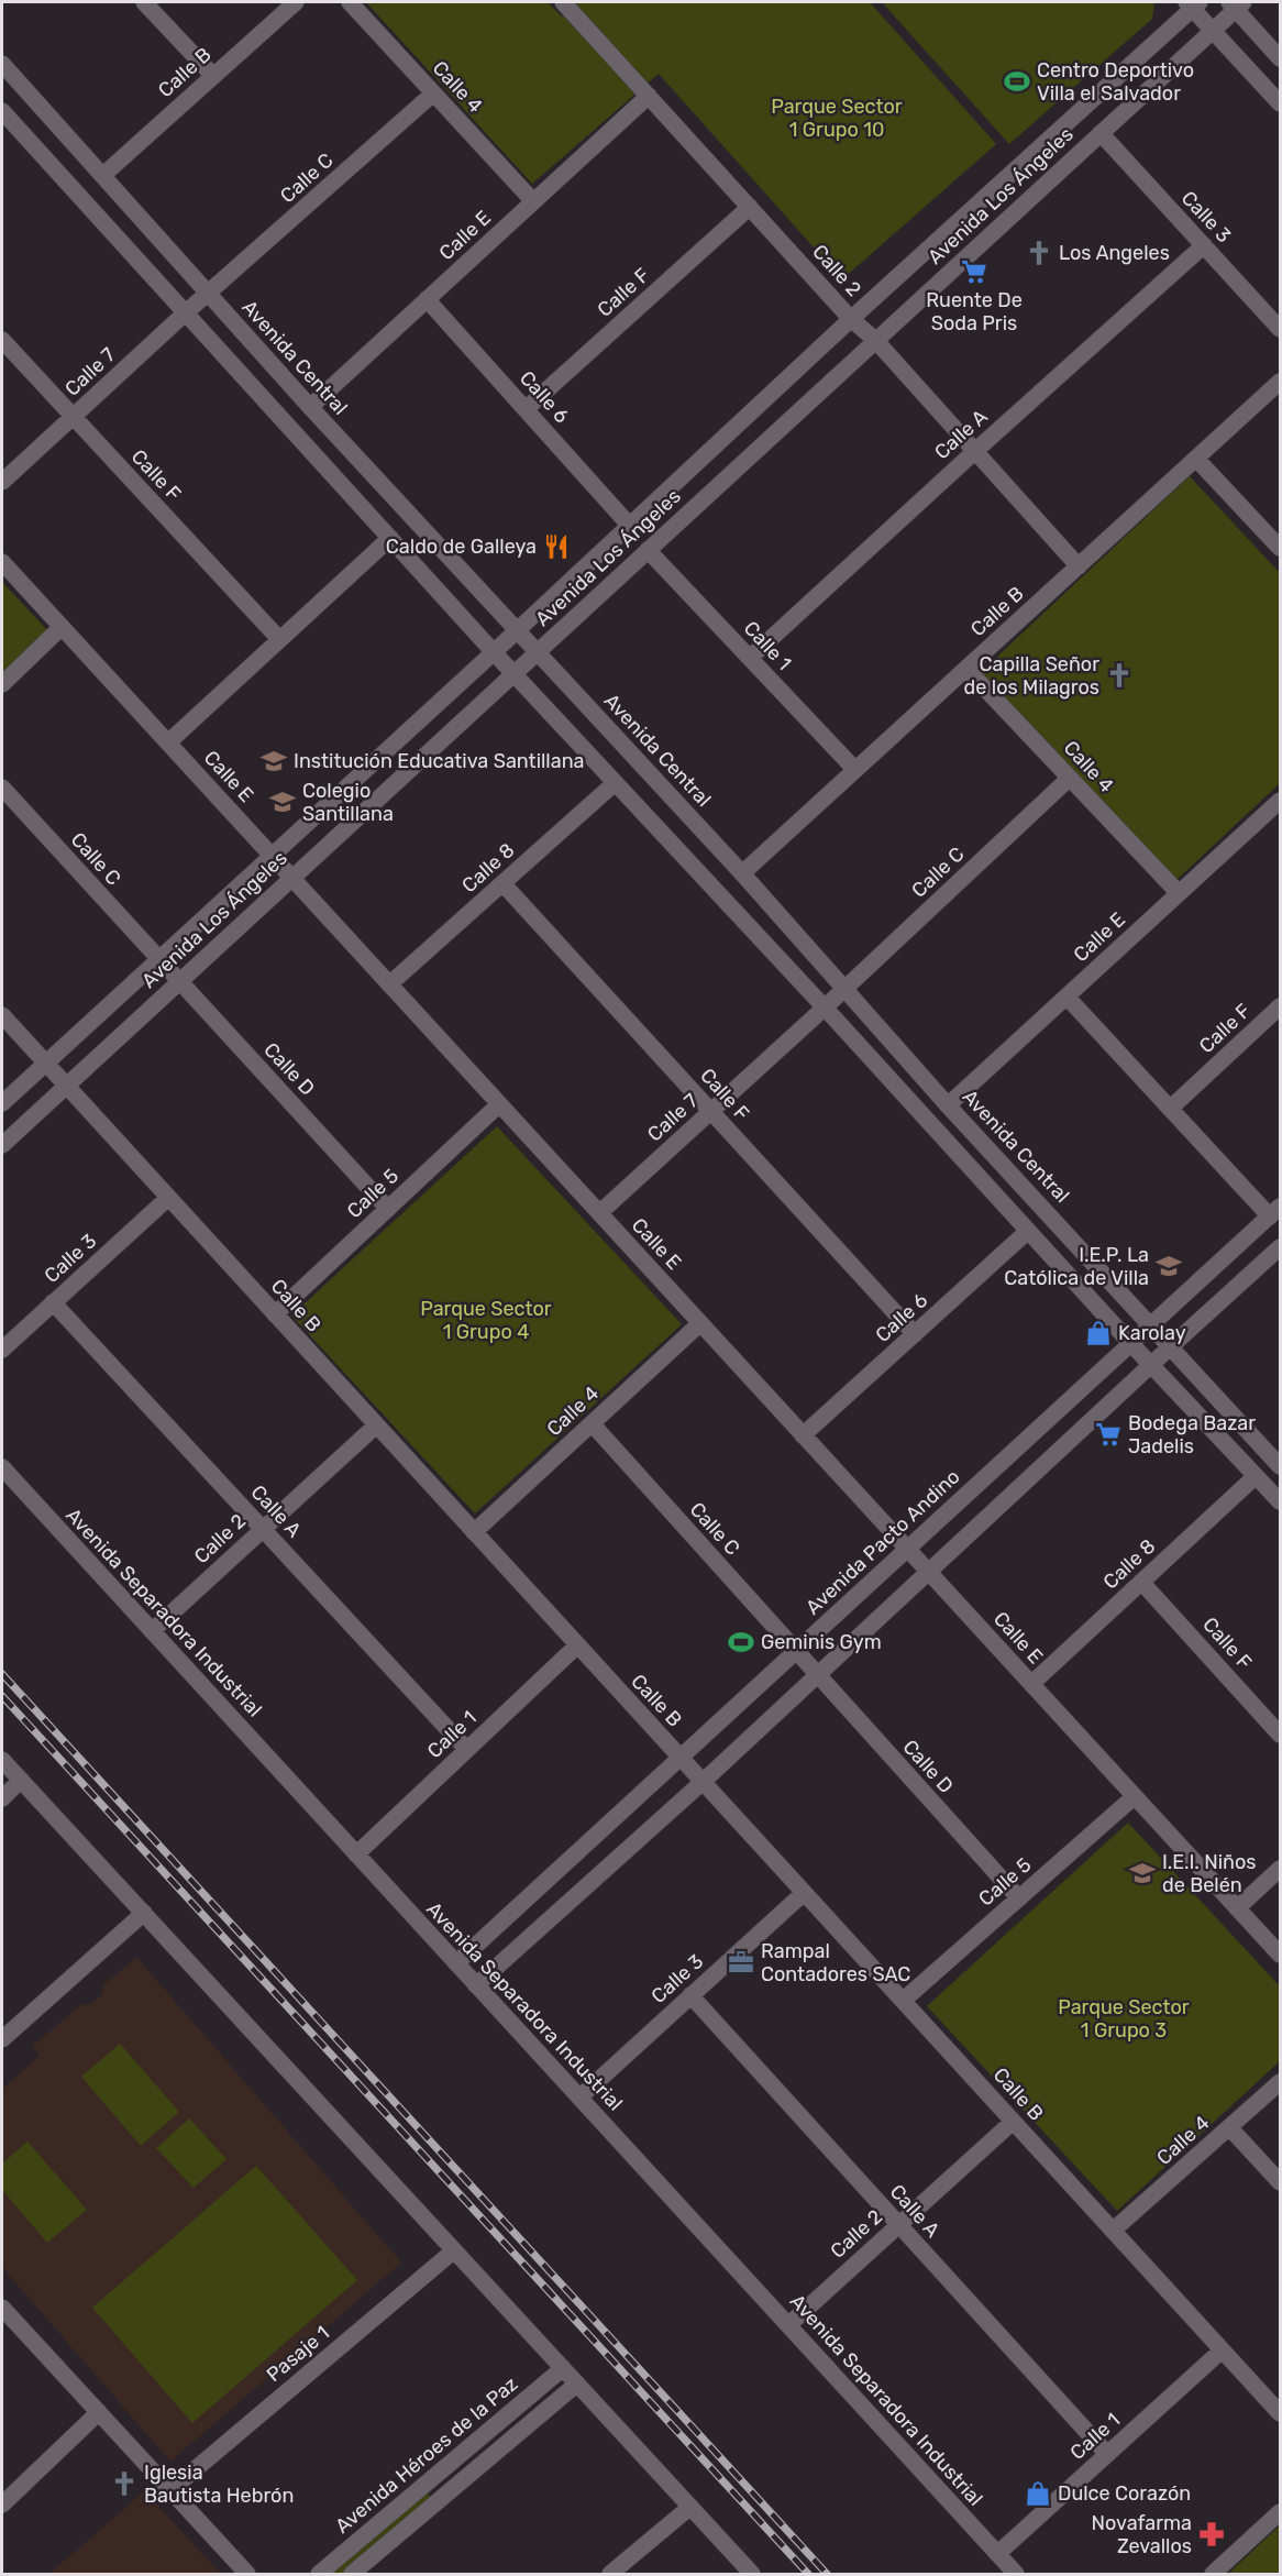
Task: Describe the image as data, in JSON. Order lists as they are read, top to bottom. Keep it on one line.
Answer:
{"streets":{"street":["Calle B","Calle 4","Calle C","Avenida Los Ángeles","Calle 3","Calle E","Calle 2","Calle F","Avenida Central","Calle 7","Calle 6","Calle A","Calle 1","Calle 8","Calle D","Calle 5","Avenida Pacto Andino","Avenida Separadora Industrial","Pasaje 1","Avenida Héroes de la Paz"]},"crossings":[["Calle B","Calle 4"],["Calle B","Avenida Los Ángeles"],["Calle B","Calle 3"],["Calle B","Calle 2"],["Calle B","Avenida Central"],["Calle B","Calle 1"],["Calle B","Calle 5"],["Calle B","Avenida Pacto Andino"],["Calle 4","Calle C"],["Calle 4","Calle E"],["Calle C","Avenida Los Ángeles"],["Calle C","Avenida Central"],["Calle C","Calle 7"],["Calle C","Calle D"],["Calle C","Avenida Pacto Andino"],["Avenida Los Ángeles","Calle 3"],["Avenida Los Ángeles","Calle E"],["Avenida Los Ángeles","Calle 2"],["Avenida Los Ángeles","Avenida Central"],["Avenida Los Ángeles","Calle 6"],["Avenida Los Ángeles","Calle 1"],["Avenida Los Ángeles","Calle D"],["Calle 3","Calle A"],["Calle 3","Avenida Separadora Industrial"],["Calle E","Calle 2"],["Calle E","Avenida Central"],["Calle E","Calle 7"],["Calle E","Calle 6"],["Calle E","Calle 8"],["Calle E","Calle 5"],["Calle E","Avenida Pacto Andino"],["Calle 2","Calle F"],["Calle 2","Calle A"],["Calle 2","Avenida Separadora Industrial"],["Calle F","Calle 7"],["Calle F","Calle 6"],["Calle F","Calle 8"],["Avenida Central","Calle 7"],["Avenida Central","Calle 6"],["Avenida Central","Calle 8"],["Avenida Central","Avenida Pacto Andino"],["Calle A","Calle 1"],["Calle 1","Avenida Separadora Industrial"],["Calle D","Calle 5"],["Calle D","Avenida Pacto Andino"],["Avenida Pacto Andino","Avenida Separadora Industrial"]],"parks":["Parque Sector 1 Grupo 10","Parque Sector 1 Grupo 4","Parque Sector 1 Grupo 3"],"places":{"sports":["Centro Deportivo Villa el Salvador","Geminis Gym"],"church":["Los Angeles","Capilla Señor de los Milagros","Iglesia Bautista Hebrón"],"supermarket":["Ruente De Soda Pris","Bodega Bazar Jadelis"],"restaurant":["Caldo de Galleya"],"school or university":["Institución Educativa Santillana","Colegio Santillana","I.E.P. La Católica de Villa","I.E.I. Niños de Belén"],"shop":["Karolay","Dulce Corazón"],"office":["Rampal Contadores SAC"],"pharmacy":["Novafarma Zevallos"]}}
